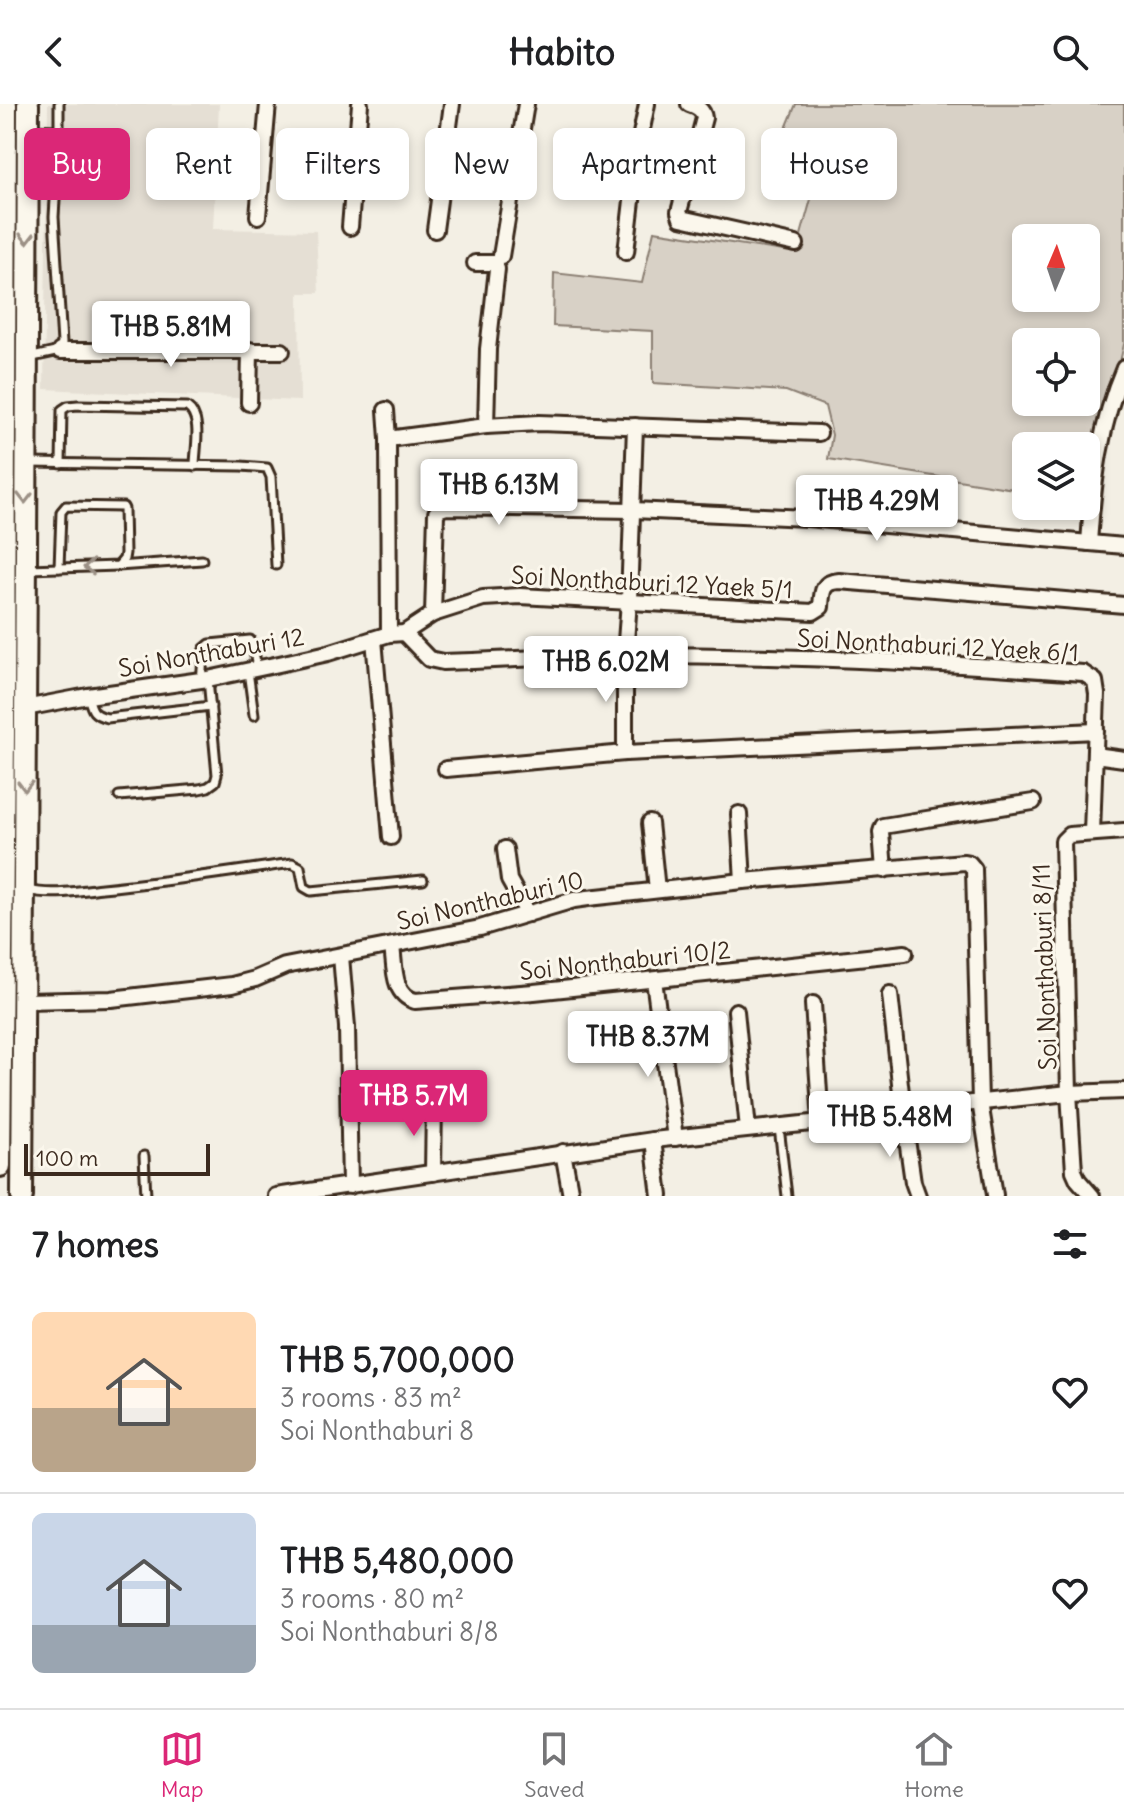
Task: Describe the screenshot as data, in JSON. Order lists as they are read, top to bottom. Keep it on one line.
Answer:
{"streets":{"street":["Soi Nonthaburi 12 Yaek 5/1","Soi Nonthaburi 12 Yaek 6/1","Soi Nonthaburi 12","Soi Nonthaburi 10","Soi Nonthaburi 10/2","Soi Nonthaburi 8/11"]},"crossings":[["Soi Nonthaburi 12 Yaek 5/1","Soi Nonthaburi 12"],["Soi Nonthaburi 12 Yaek 6/1","Soi Nonthaburi 8/11"],["Soi Nonthaburi 10","Soi Nonthaburi 10/2"]],"scale_bar":"100 m","north":"top","page":{"header":"Habito","chip":["Buy","Rent","Filters","New","Apartment","House"],"price":["THB 5.81M","THB 6.13M","THB 4.29M","THB 6.02M","THB 8.37M","THB 5.7M","THB 5.48M"],"scale":"100 m","heading":"7 homes","list":[{"name":"THB 5,700,000","note":"3 rooms · 83 m² · Soi Nonthaburi 8"},{"name":"THB 5,480,000","note":"3 rooms · 80 m² · Soi Nonthaburi 8/8"}],"tabs":["Map","Saved","Home"]}}
